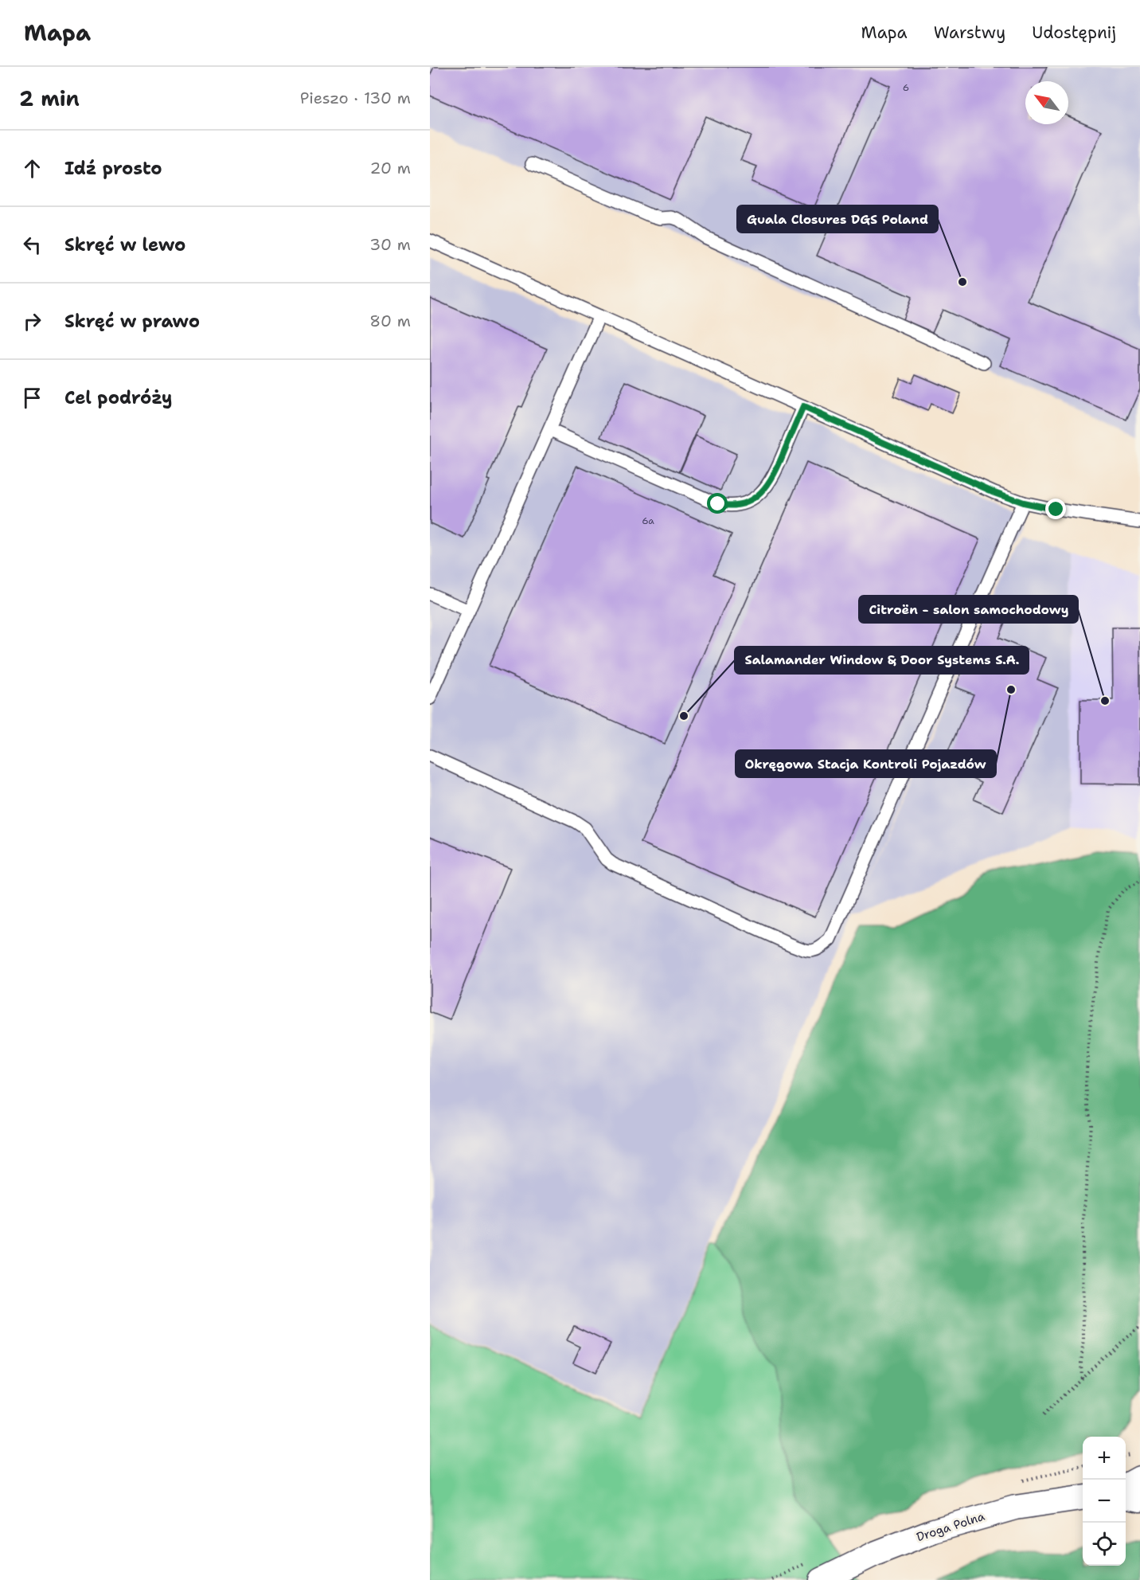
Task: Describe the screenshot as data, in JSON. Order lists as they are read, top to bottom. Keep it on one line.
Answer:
{"streets":{"street":["Droga Polna"]},"places":["Guala Closures DGS Poland","Okręgowa Stacja Kontroli Pojazdów","Citroën - salon samochodowy","Salamander Window & Door Systems S.A."],"house_numbers":["6","6a"],"north":"top left","page":{"header":"Mapa","nav":["Mapa","Warstwy","Udostępnij"],"heading":["2 min","Pieszo · 130 m"],"list":[["Idź prosto","20 m"],["Skręć w lewo","30 m"],["Skręć w prawo","80 m"],"Cel podróży"],"map_buttons":["+","−"]}}
